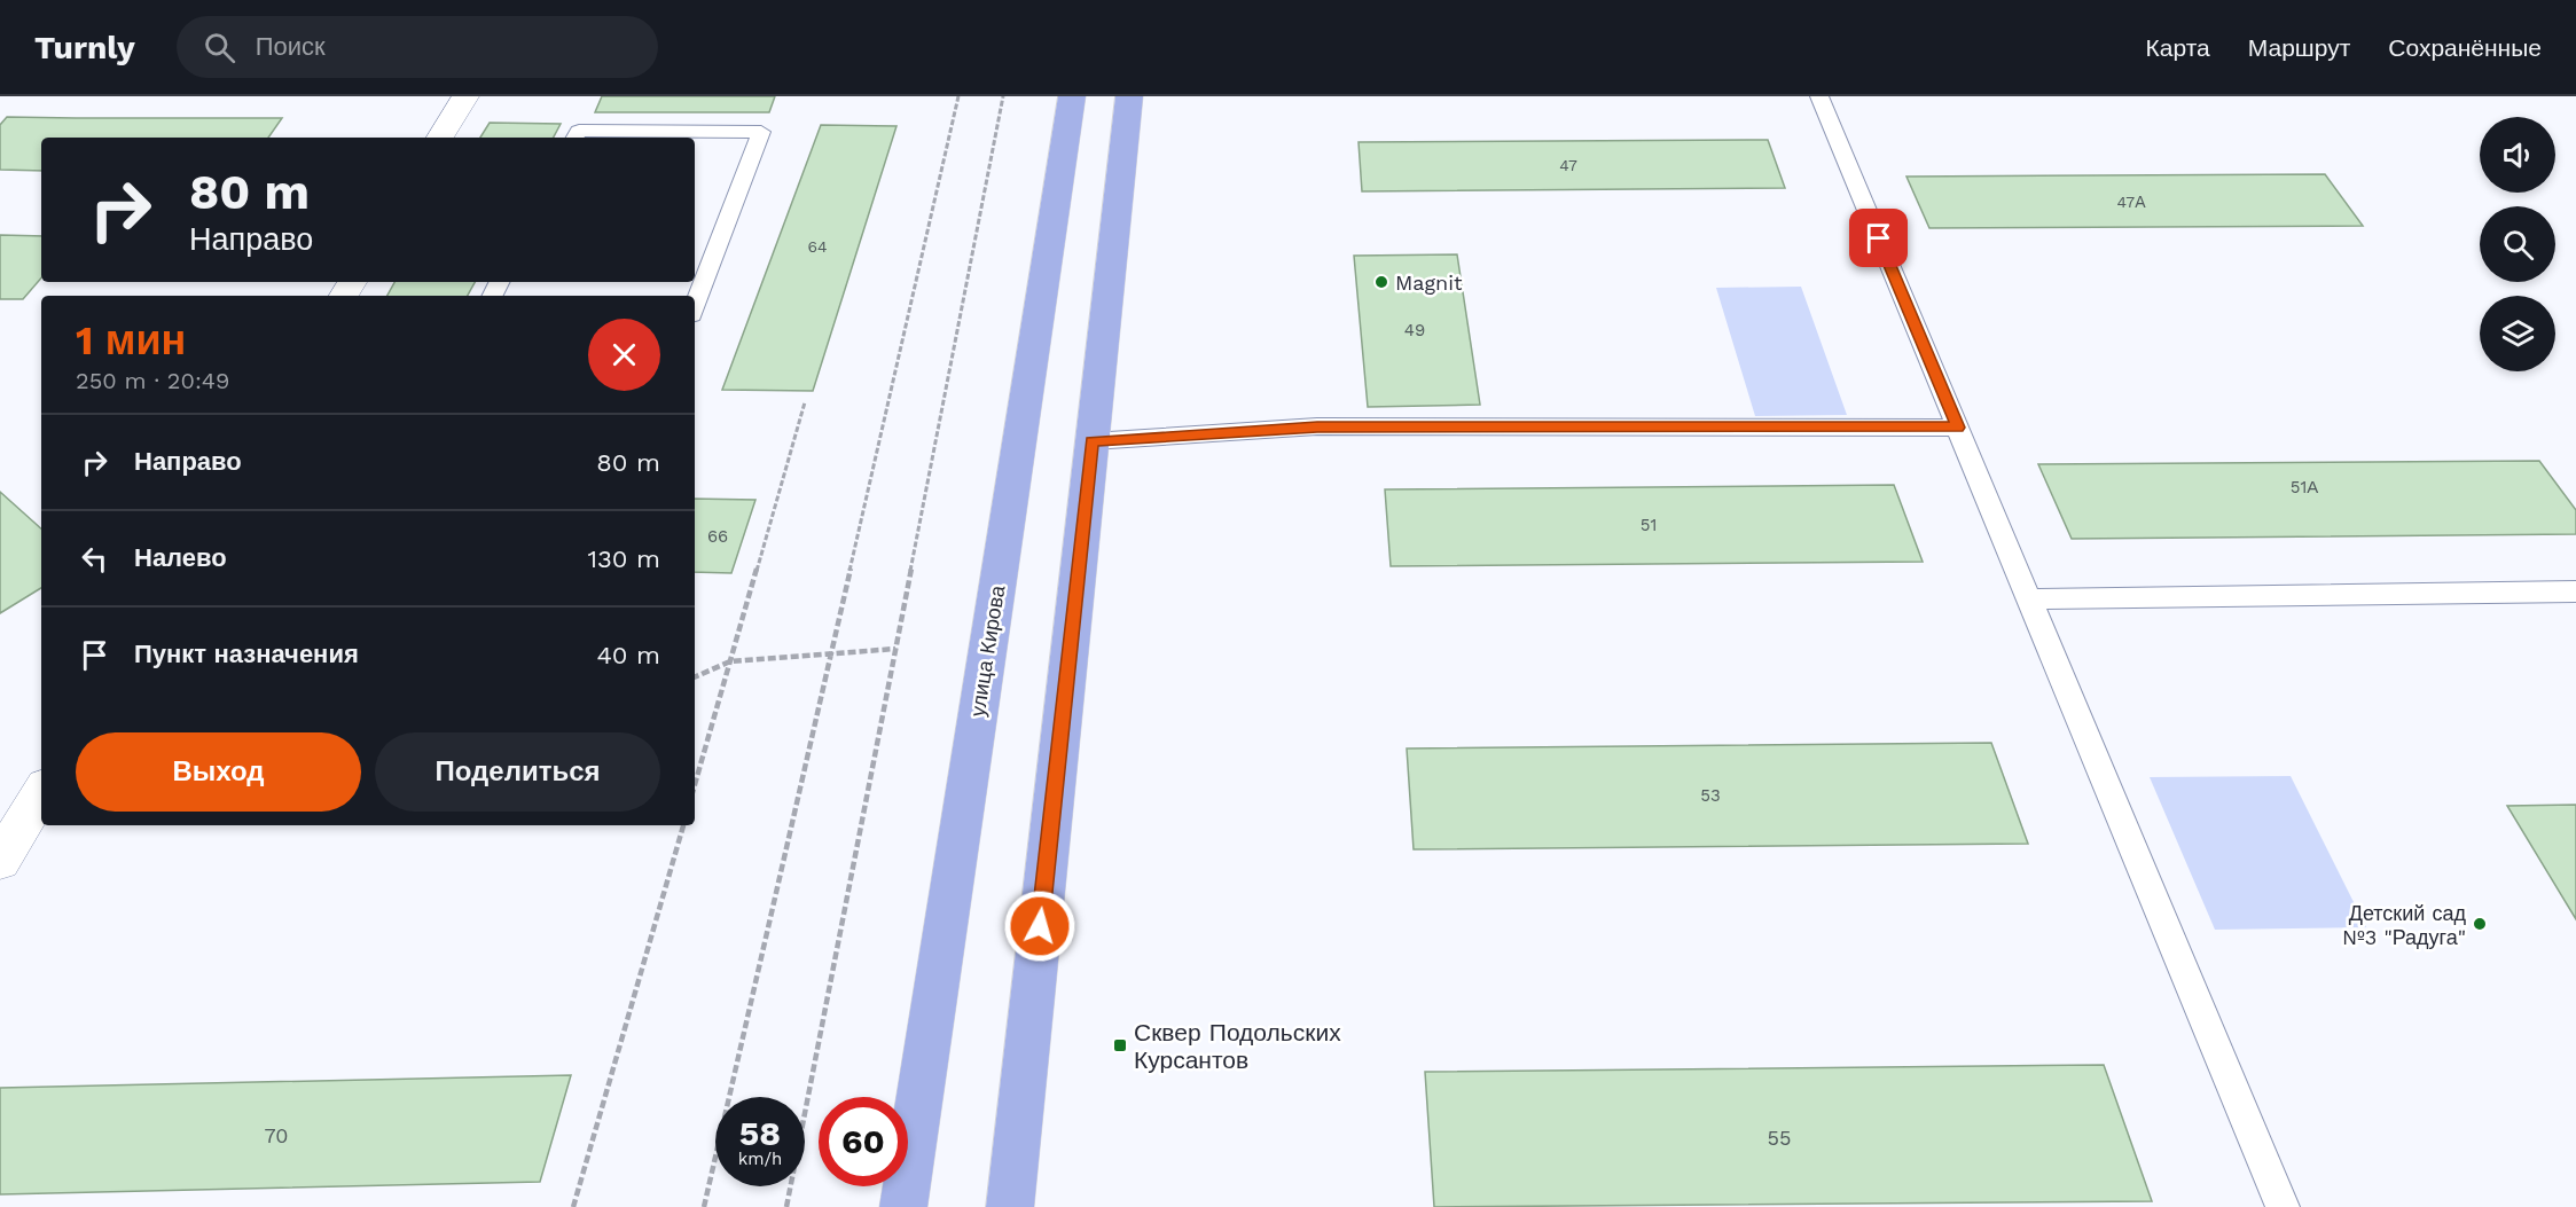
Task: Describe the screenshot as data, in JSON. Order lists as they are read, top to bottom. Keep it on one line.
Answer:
{"streets":{"main road":["улица Кирова"]},"places":{"other":["Magnit","Детский сад №3 \"Радуга\""],"transit":["Сквер Подольских Курсантов"]},"house_numbers":["47","47А","64","49","51А","51","66","53","70","55"],"page":{"header":"Turnly","search":"Поиск","nav":["Карта","Маршрут","Сохранённые"],"turn":["80 m","Направо"],"heading":["1 мин","250 m · 20:49"],"list":[{"name":"Направо","value":"80 m"},{"name":"Налево","value":"130 m"},{"name":"Пункт назначения","value":"40 m"}],"buttons":["Выход","Поделиться"],"speed":"58 km/h","limit":"60"}}
